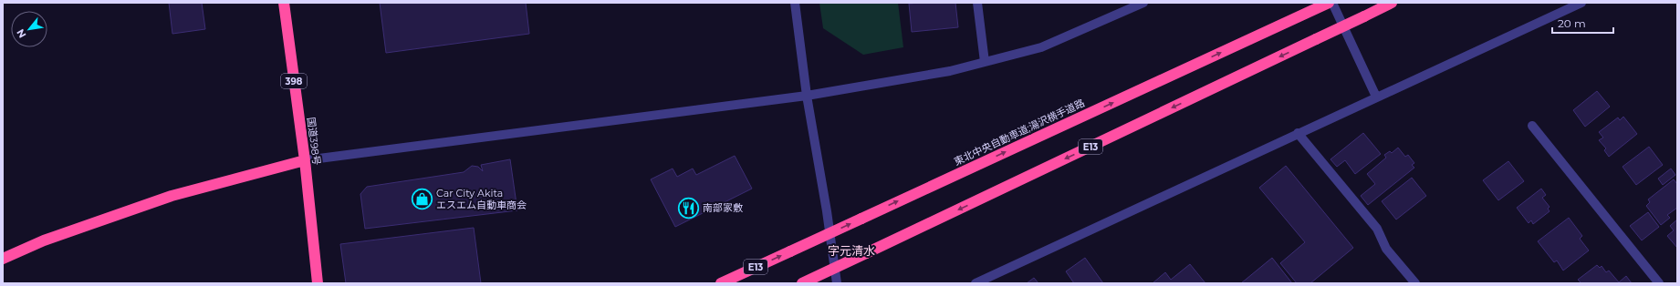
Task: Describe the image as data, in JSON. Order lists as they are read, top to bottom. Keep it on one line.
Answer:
{"streets":{"highway":["398","東北中央自動車道;湯沢横手道路","国道398号","E13"]},"districts":["字元清水"],"places":{"shop":["Car City Akita エスエム自動車商会"],"restaurant":["南部家敷"]},"scale_bar":"20 m","north":"bottom left"}
